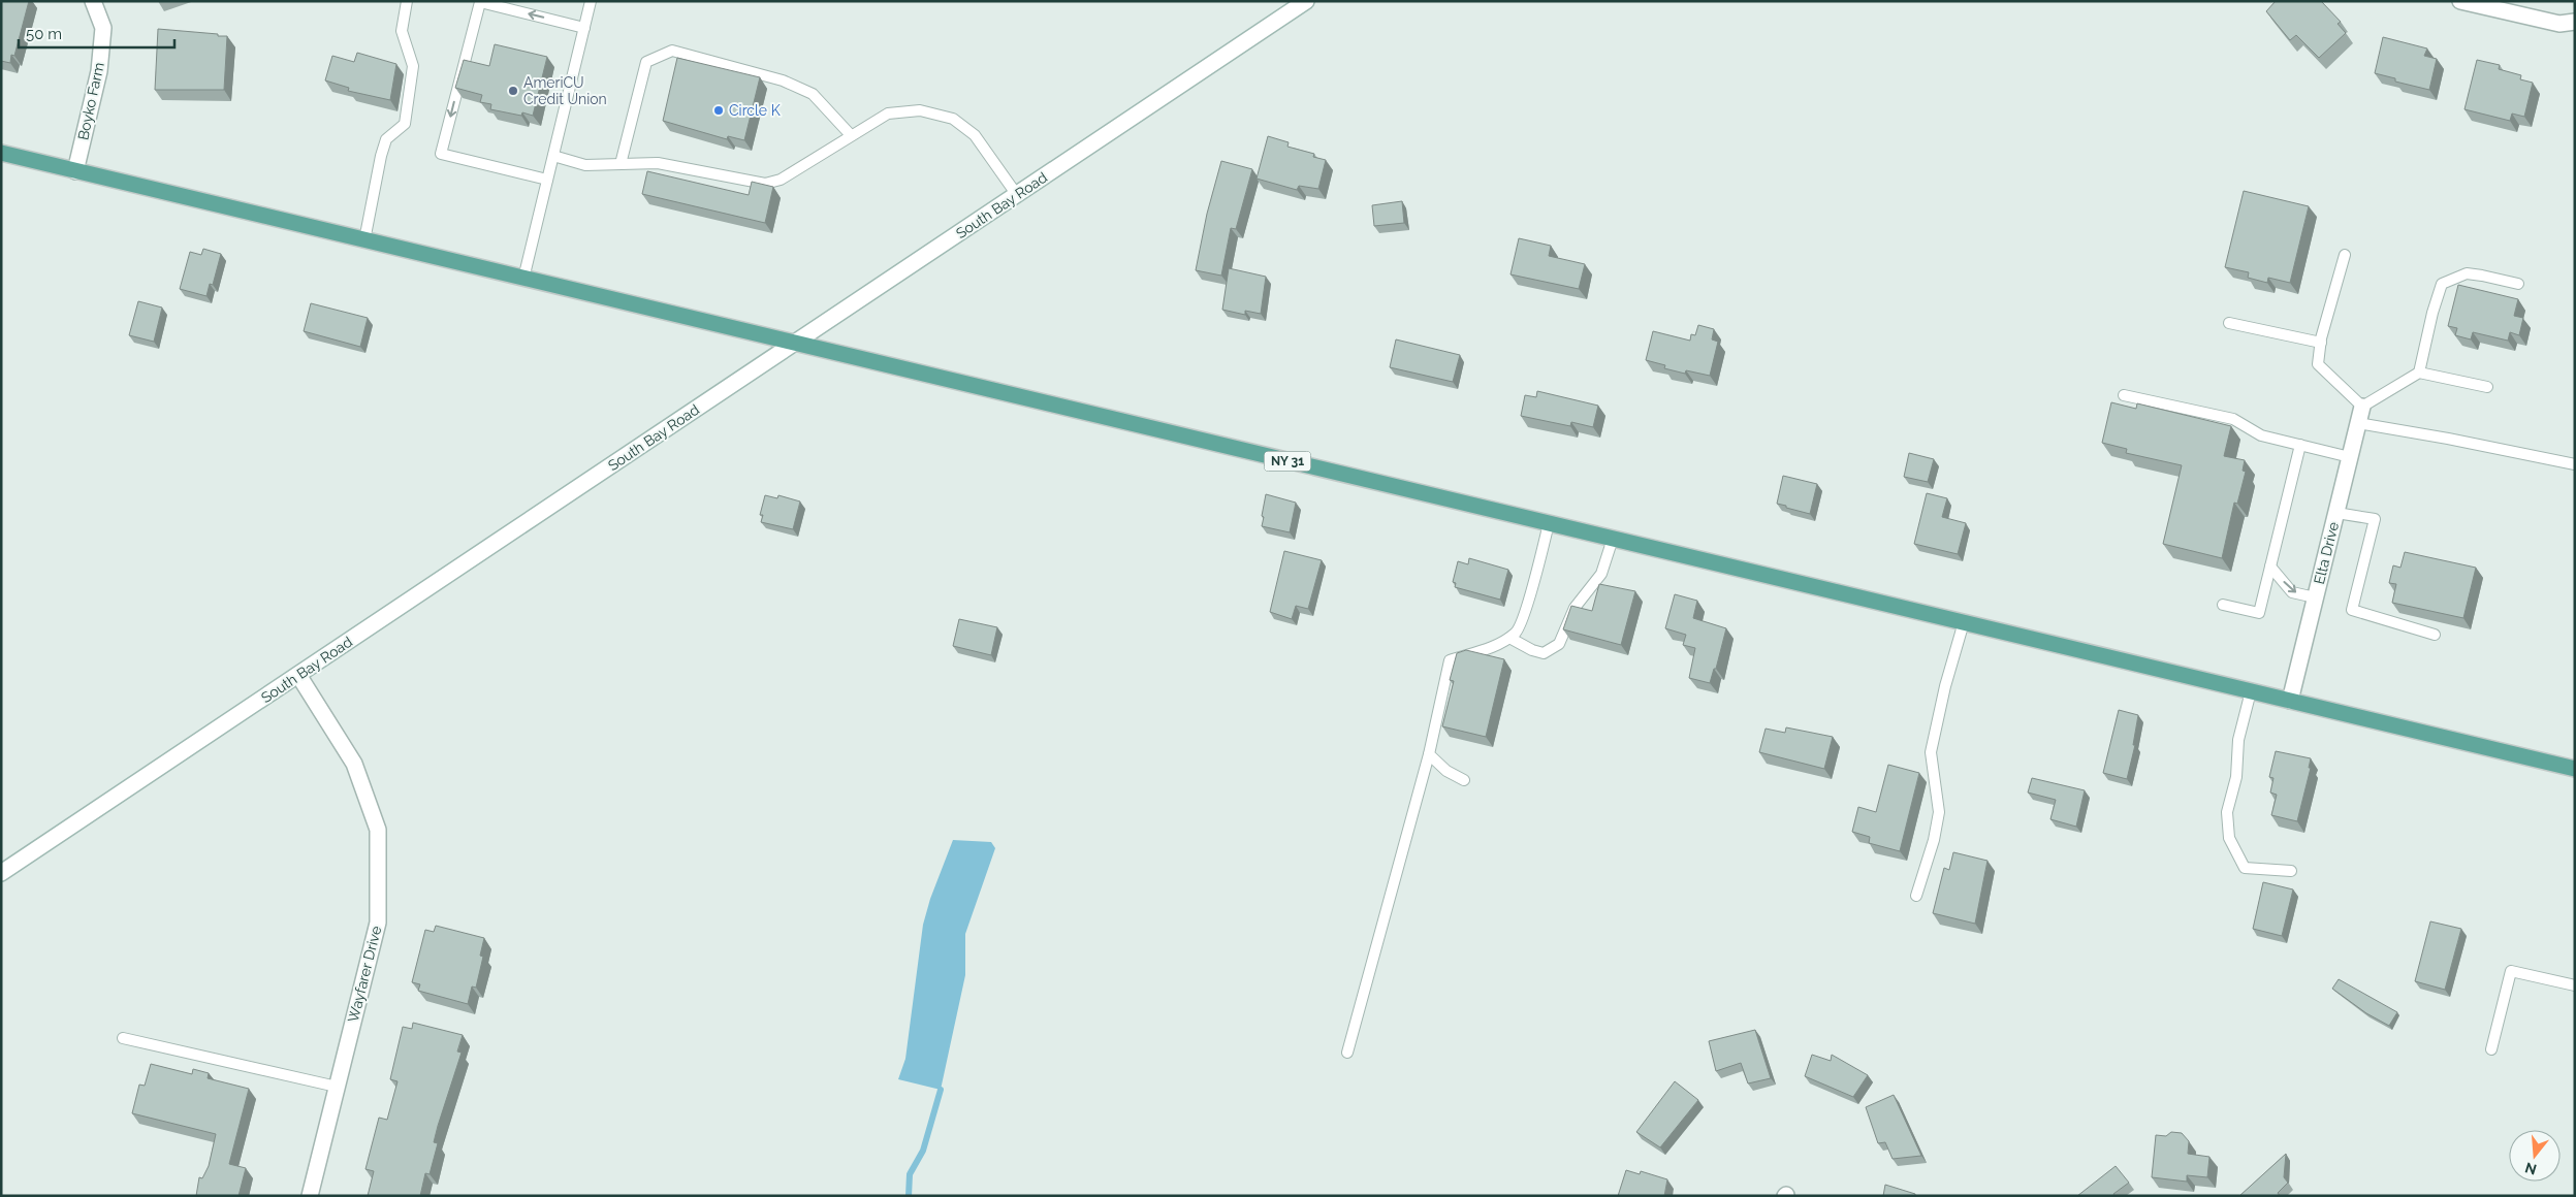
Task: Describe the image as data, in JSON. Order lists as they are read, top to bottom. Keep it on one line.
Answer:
{"streets":{"main road":["NY 31"],"street":["Boyko Farm","South Bay Road","Elta Drive","Wayfarer Drive"]},"crossings":[["Boyko Farm","NY 31"],["South Bay Road","NY 31"],["South Bay Road","Wayfarer Drive"],["NY 31","Elta Drive"]],"places":["AmeriCU Credit Union","Circle K"],"scale_bar":"50 m","north":"bottom"}
